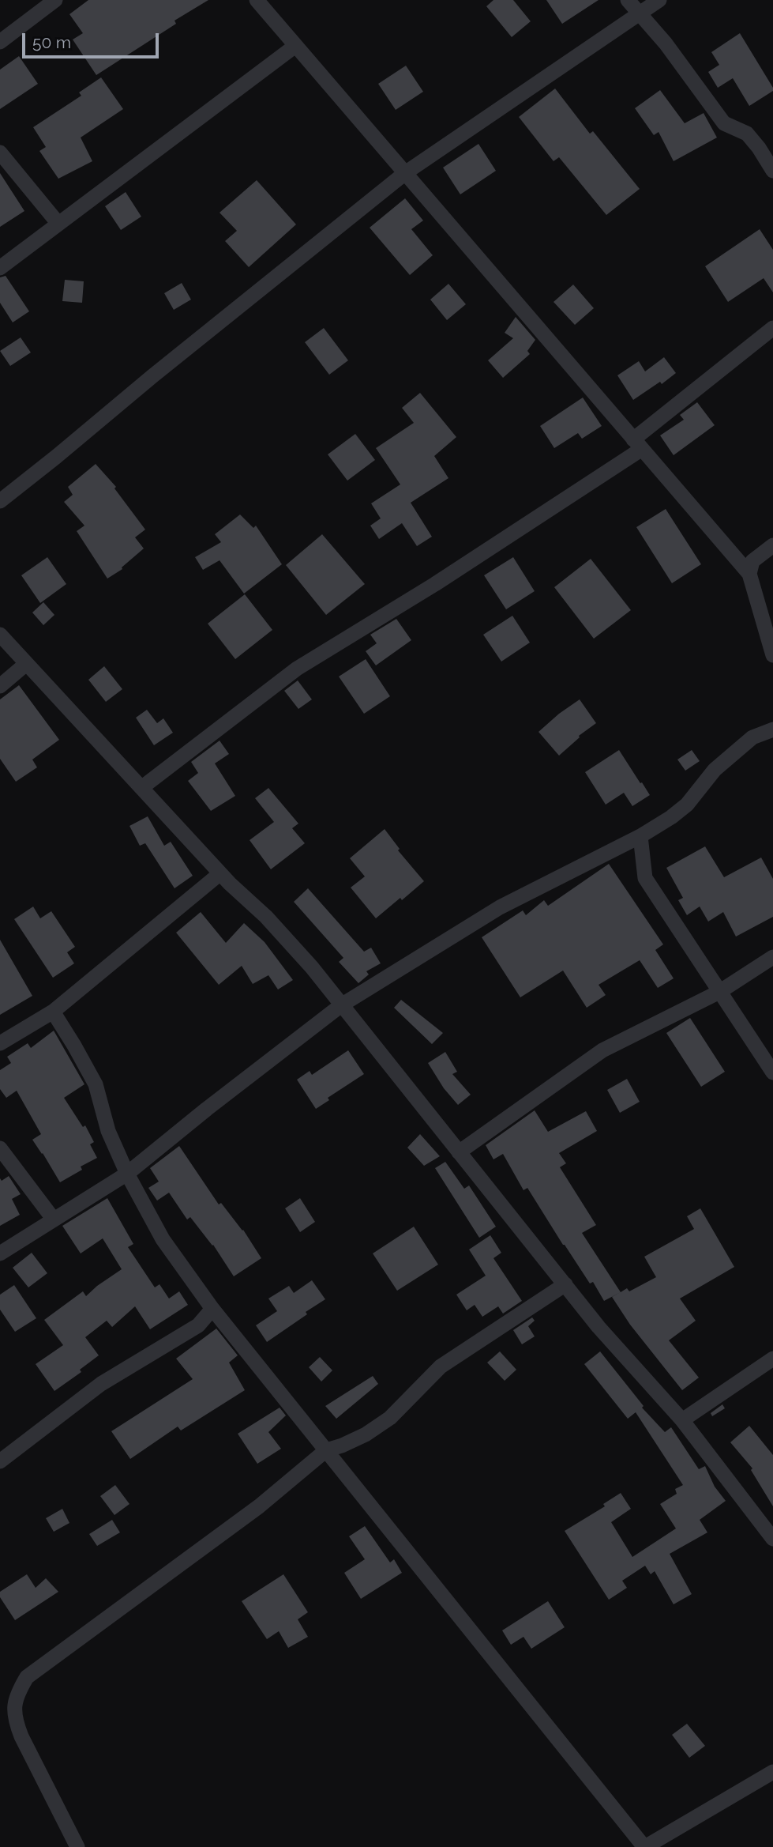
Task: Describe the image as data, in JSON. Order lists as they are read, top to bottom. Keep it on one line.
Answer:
{"scale_bar":"50 m"}
